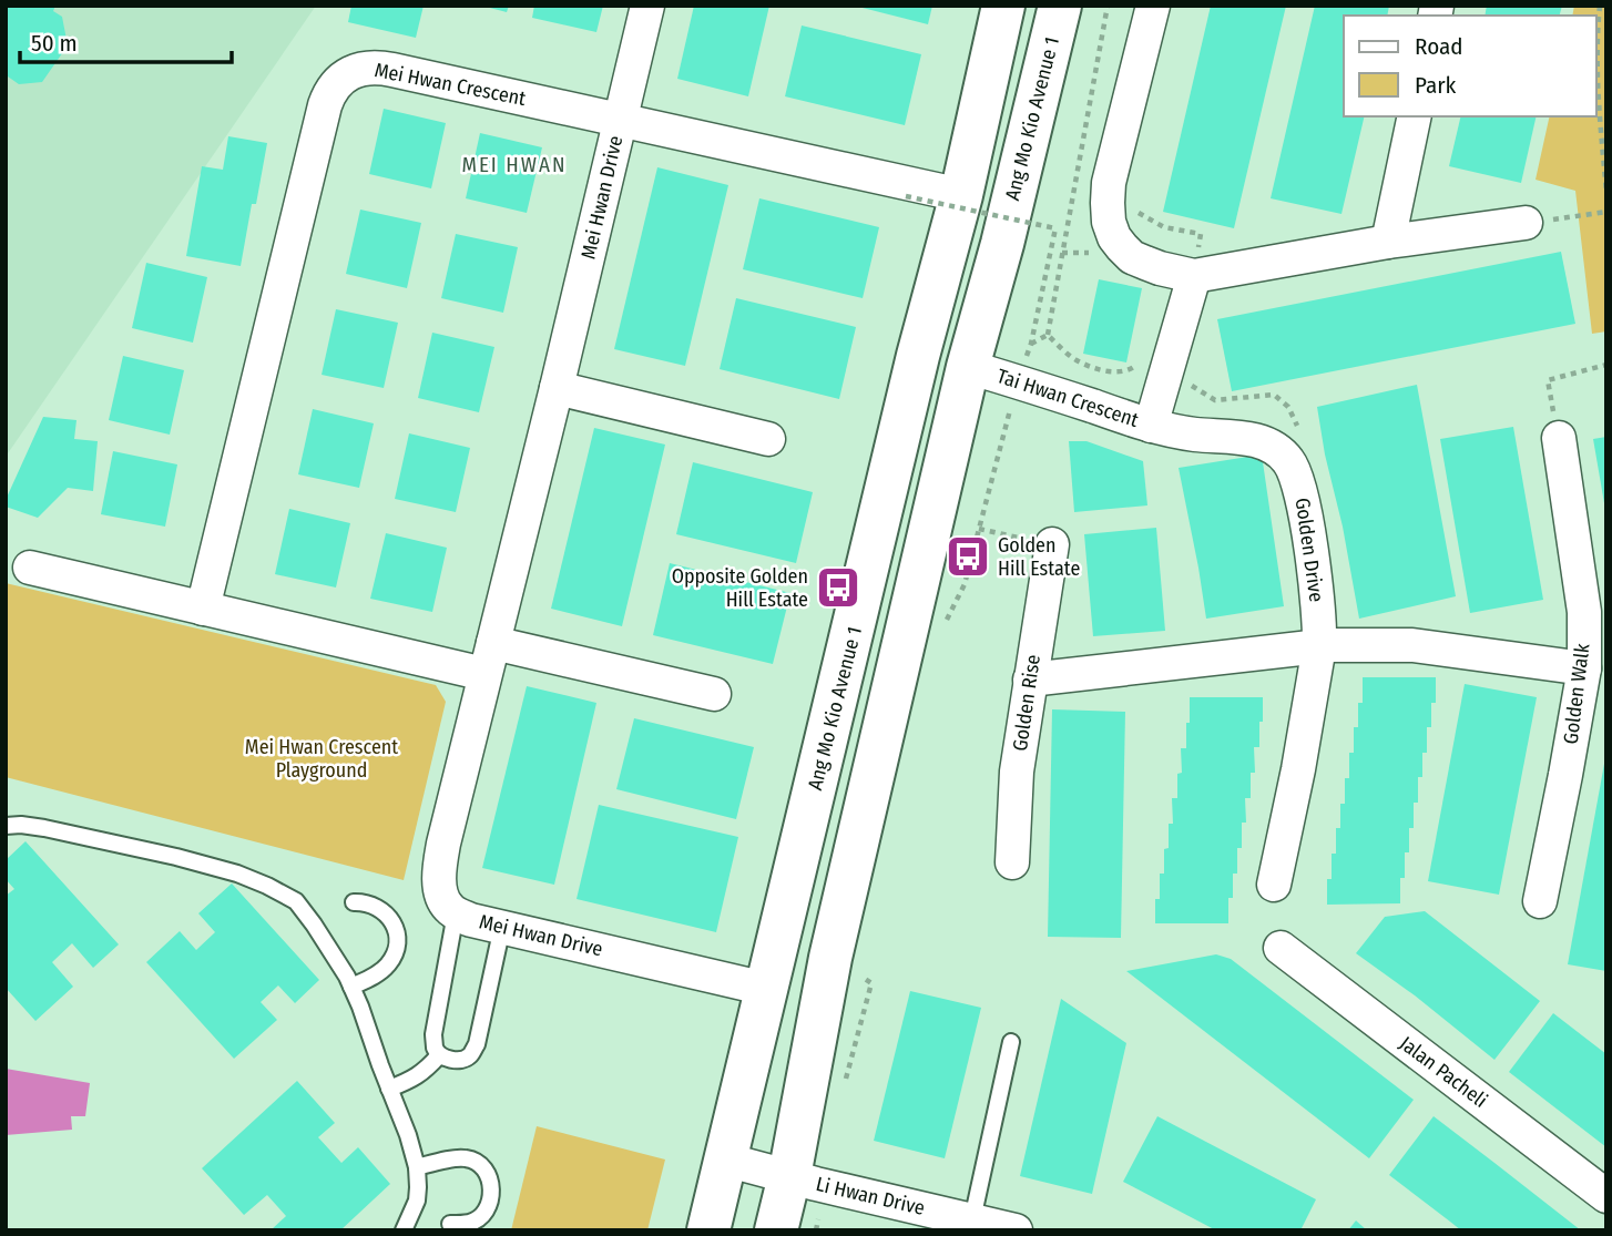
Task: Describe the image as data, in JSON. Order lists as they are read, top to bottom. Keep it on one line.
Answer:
{"streets":{"main road":["Ang Mo Kio Avenue 1"],"street":["Mei Hwan Crescent","Mei Hwan Drive","Tai Hwan Crescent","Golden Drive","Golden Walk","Golden Rise","Jalan Pacheli","Li Hwan Drive"]},"crossings":[["Mei Hwan Crescent","Ang Mo Kio Avenue 1"],["Mei Hwan Crescent","Mei Hwan Drive"],["Ang Mo Kio Avenue 1","Mei Hwan Drive"],["Ang Mo Kio Avenue 1","Tai Hwan Crescent"],["Ang Mo Kio Avenue 1","Li Hwan Drive"],["Tai Hwan Crescent","Golden Drive"]],"districts":["MEI HWAN"],"parks":["Mei Hwan Crescent Playground"],"places":{"bus stop":["Golden Hill Estate","Opposite Golden Hill Estate"]},"legend":["Road","Park"],"scale_bar":"50 m"}
